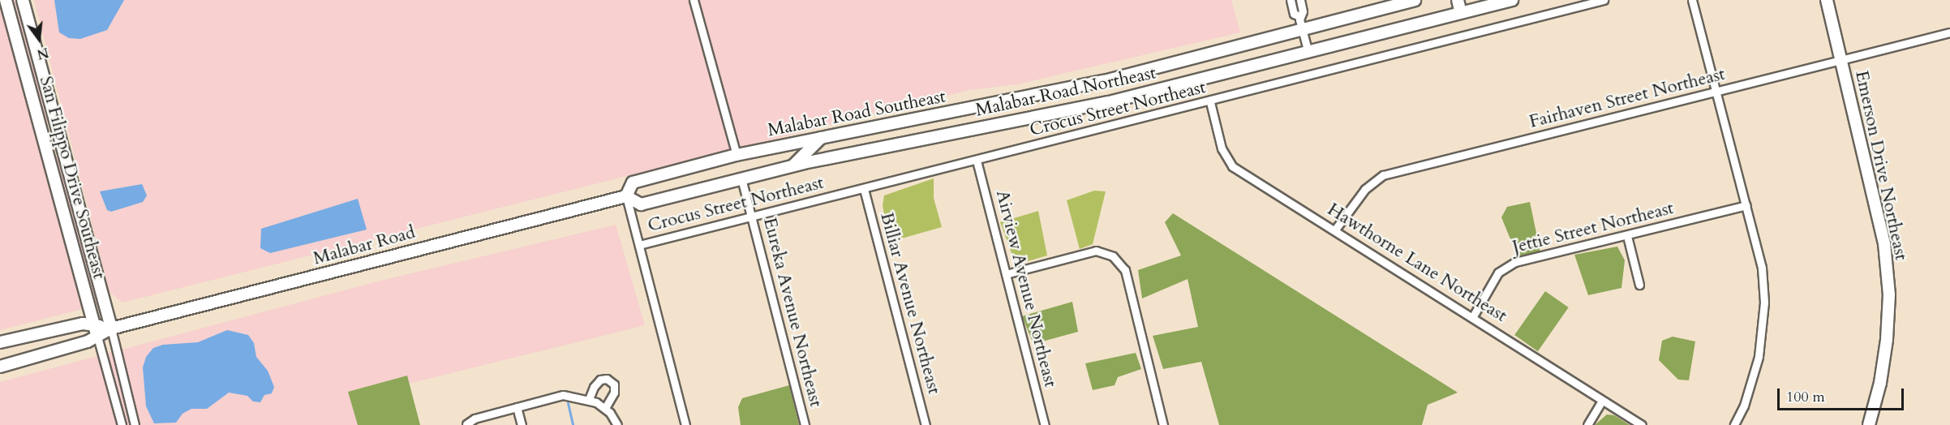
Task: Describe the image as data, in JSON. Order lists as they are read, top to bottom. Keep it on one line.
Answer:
{"streets":{"main road":["Malabar Road Northeast","Malabar Road Southeast","Emerson Drive Northeast","San Filippo Drive Southeast","Malabar Road"],"street":["Fairhaven Street Northeast","Crocus Street Northeast","Jettie Street Northeast","Hawthorne Lane Northeast","Airview Avenue Northeast","Billiar Avenue Northeast","Eureka Avenue Northeast"]},"crossings":[["Malabar Road Northeast","Malabar Road Southeast"],["Malabar Road Northeast","Malabar Road"],["Malabar Road Northeast","Eureka Avenue Northeast"],["Fairhaven Street Northeast","Emerson Drive Northeast"],["Fairhaven Street Northeast","Hawthorne Lane Northeast"],["Crocus Street Northeast","Hawthorne Lane Northeast"],["Crocus Street Northeast","Airview Avenue Northeast"],["Crocus Street Northeast","Billiar Avenue Northeast"],["Crocus Street Northeast","Eureka Avenue Northeast"],["Malabar Road Southeast","Malabar Road"],["San Filippo Drive Southeast","Malabar Road"],["Jettie Street Northeast","Hawthorne Lane Northeast"]],"scale_bar":"100 m","north":"bottom"}
